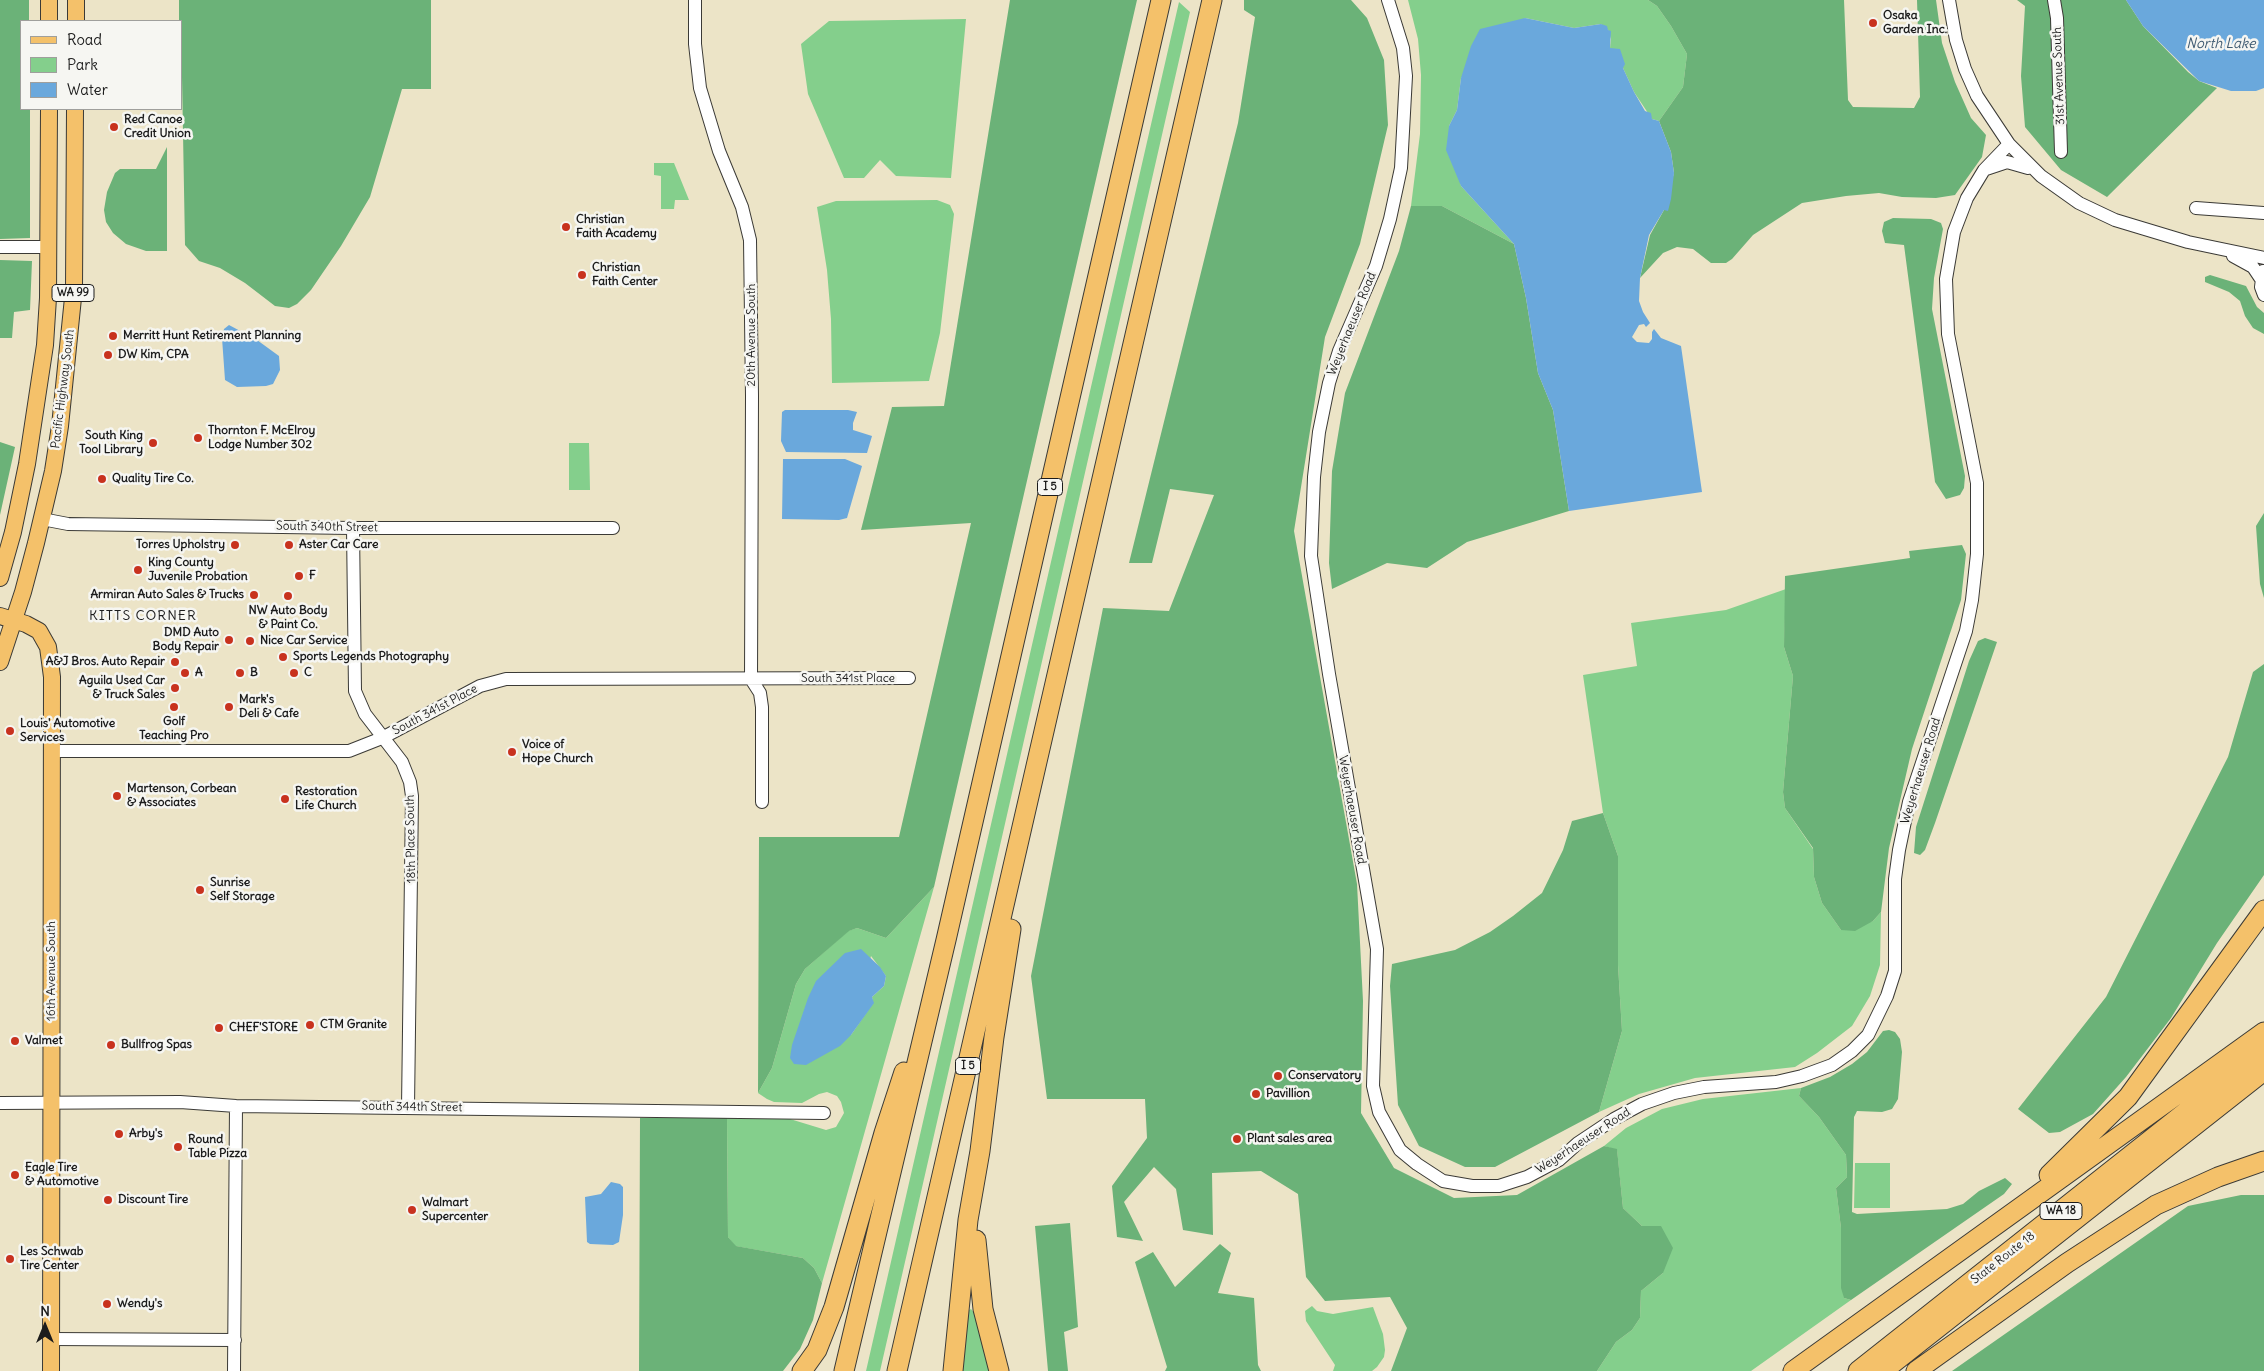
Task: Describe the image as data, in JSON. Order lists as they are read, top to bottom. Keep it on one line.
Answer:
{"streets":{"highway":["I 5","WA 18","State Route 18"],"main road":["WA 99","Pacific Highway South","16th Avenue South"],"street":["31st Avenue South","Weyerhaeuser Road","20th Avenue South","South 340th Street","South 341st Place","18th Place South","South 344th Street"]},"crossings":[["20th Avenue South","South 341st Place"],["Pacific Highway South","South 340th Street"],["Pacific Highway South","16th Avenue South"],["South 340th Street","18th Place South"],["South 341st Place","18th Place South"],["South 341st Place","16th Avenue South"],["18th Place South","South 344th Street"],["16th Avenue South","South 344th Street"]],"districts":["KITTS CORNER"],"water":["North Lake"],"places":["Osaka Garden Inc.","Red Canoe Credit Union","Christian Faith Academy","Christian Faith Center","Merritt Hunt Retirement Planning","DW Kim, CPA","Thornton F. McElroy Lodge Number 302","South King Tool Library","Quality Tire Co.","Torres Upholstry","Aster Car Care","King County Juvenile Probation","F","Armiran Auto Sales & Trucks","NW Auto Body & Paint Co.","DMD Auto Body Repair","Nice Car Service","Sports Legends Photography","A&J Bros. Auto Repair","A","B","C","Aguila Used Car & Truck Sales","Golf Teaching Pro","Mark's Deli & Cafe","Louis' Automotive Services","Voice of Hope Church","Martenson, Corbean & Associates","Restoration Life Church","Sunrise Self Storage","CTM Granite","CHEF'STORE","Valmet","Bullfrog Spas","Conservatory","Pavillion","Arby's","Plant sales area","Round Table Pizza","Eagle Tire & Automotive","Discount Tire","Walmart Supercenter","Les Schwab Tire Center","Wendy's"],"legend":["Road","Park","Water"],"north":"top"}
